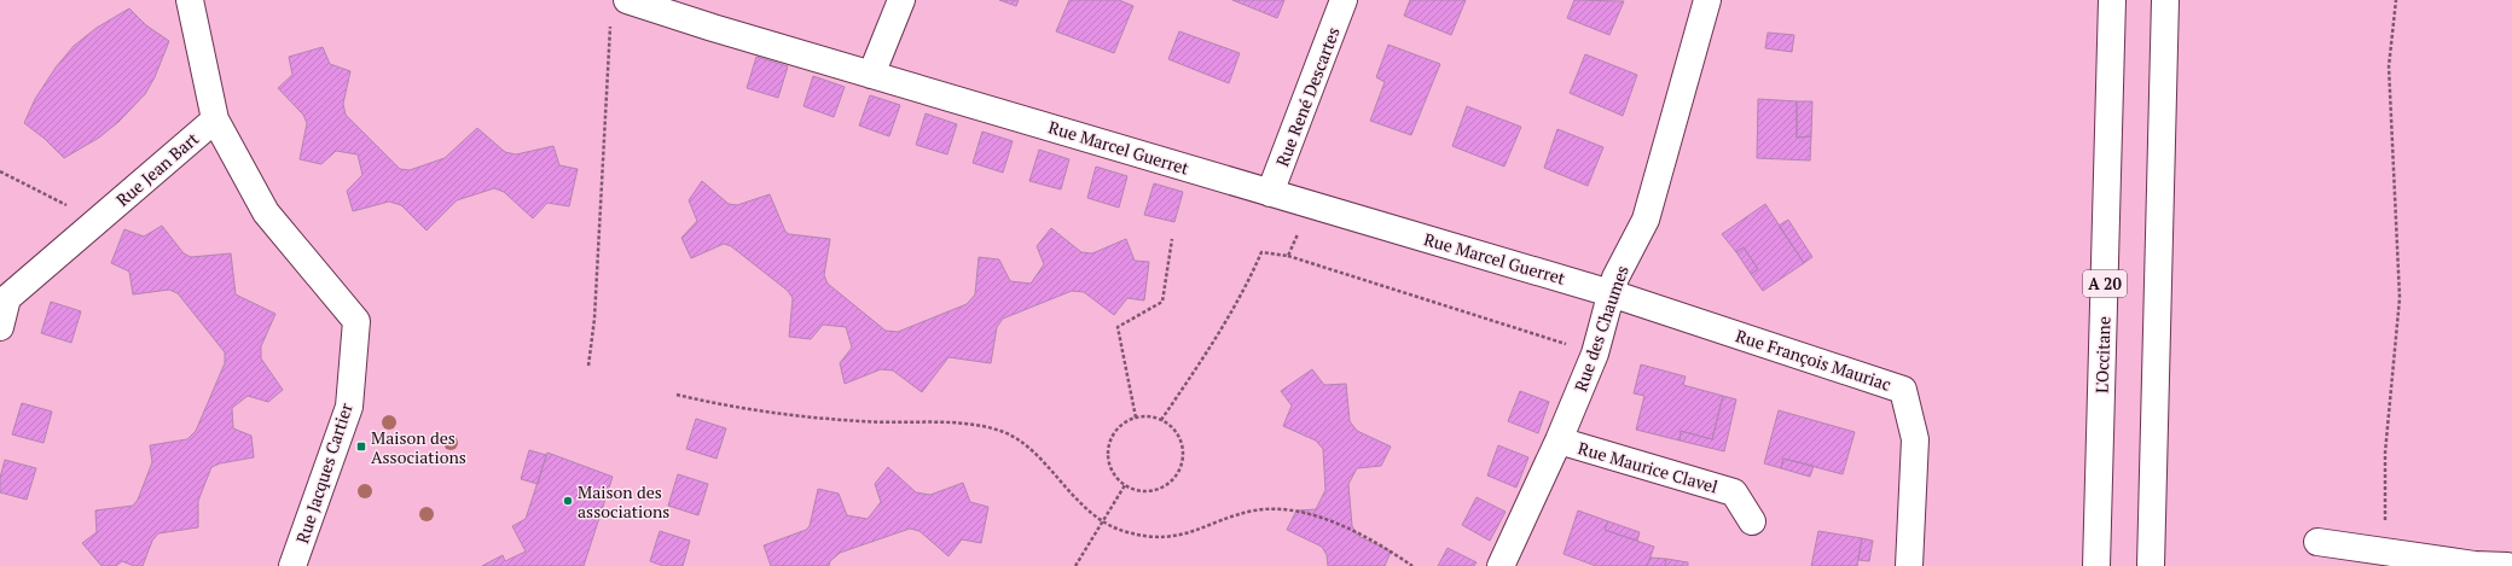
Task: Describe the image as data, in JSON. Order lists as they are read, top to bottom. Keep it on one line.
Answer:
{"streets":{"main road":["Rue René Descartes","Rue Marcel Guerret","Rue Jean Bart","A 20","Rue des Chaumes","L'Occitane","Rue François Mauriac","Rue Maurice Clavel","Rue Jacques Cartier"]},"crossings":[["Rue René Descartes","Rue Marcel Guerret"],["Rue Marcel Guerret","Rue des Chaumes"],["Rue Marcel Guerret","Rue François Mauriac"],["Rue Jean Bart","Rue Jacques Cartier"],["Rue des Chaumes","Rue François Mauriac"],["Rue des Chaumes","Rue Maurice Clavel"]],"places":{"transit":["Maison des Associations"],"other":["Maison des associations"]}}
